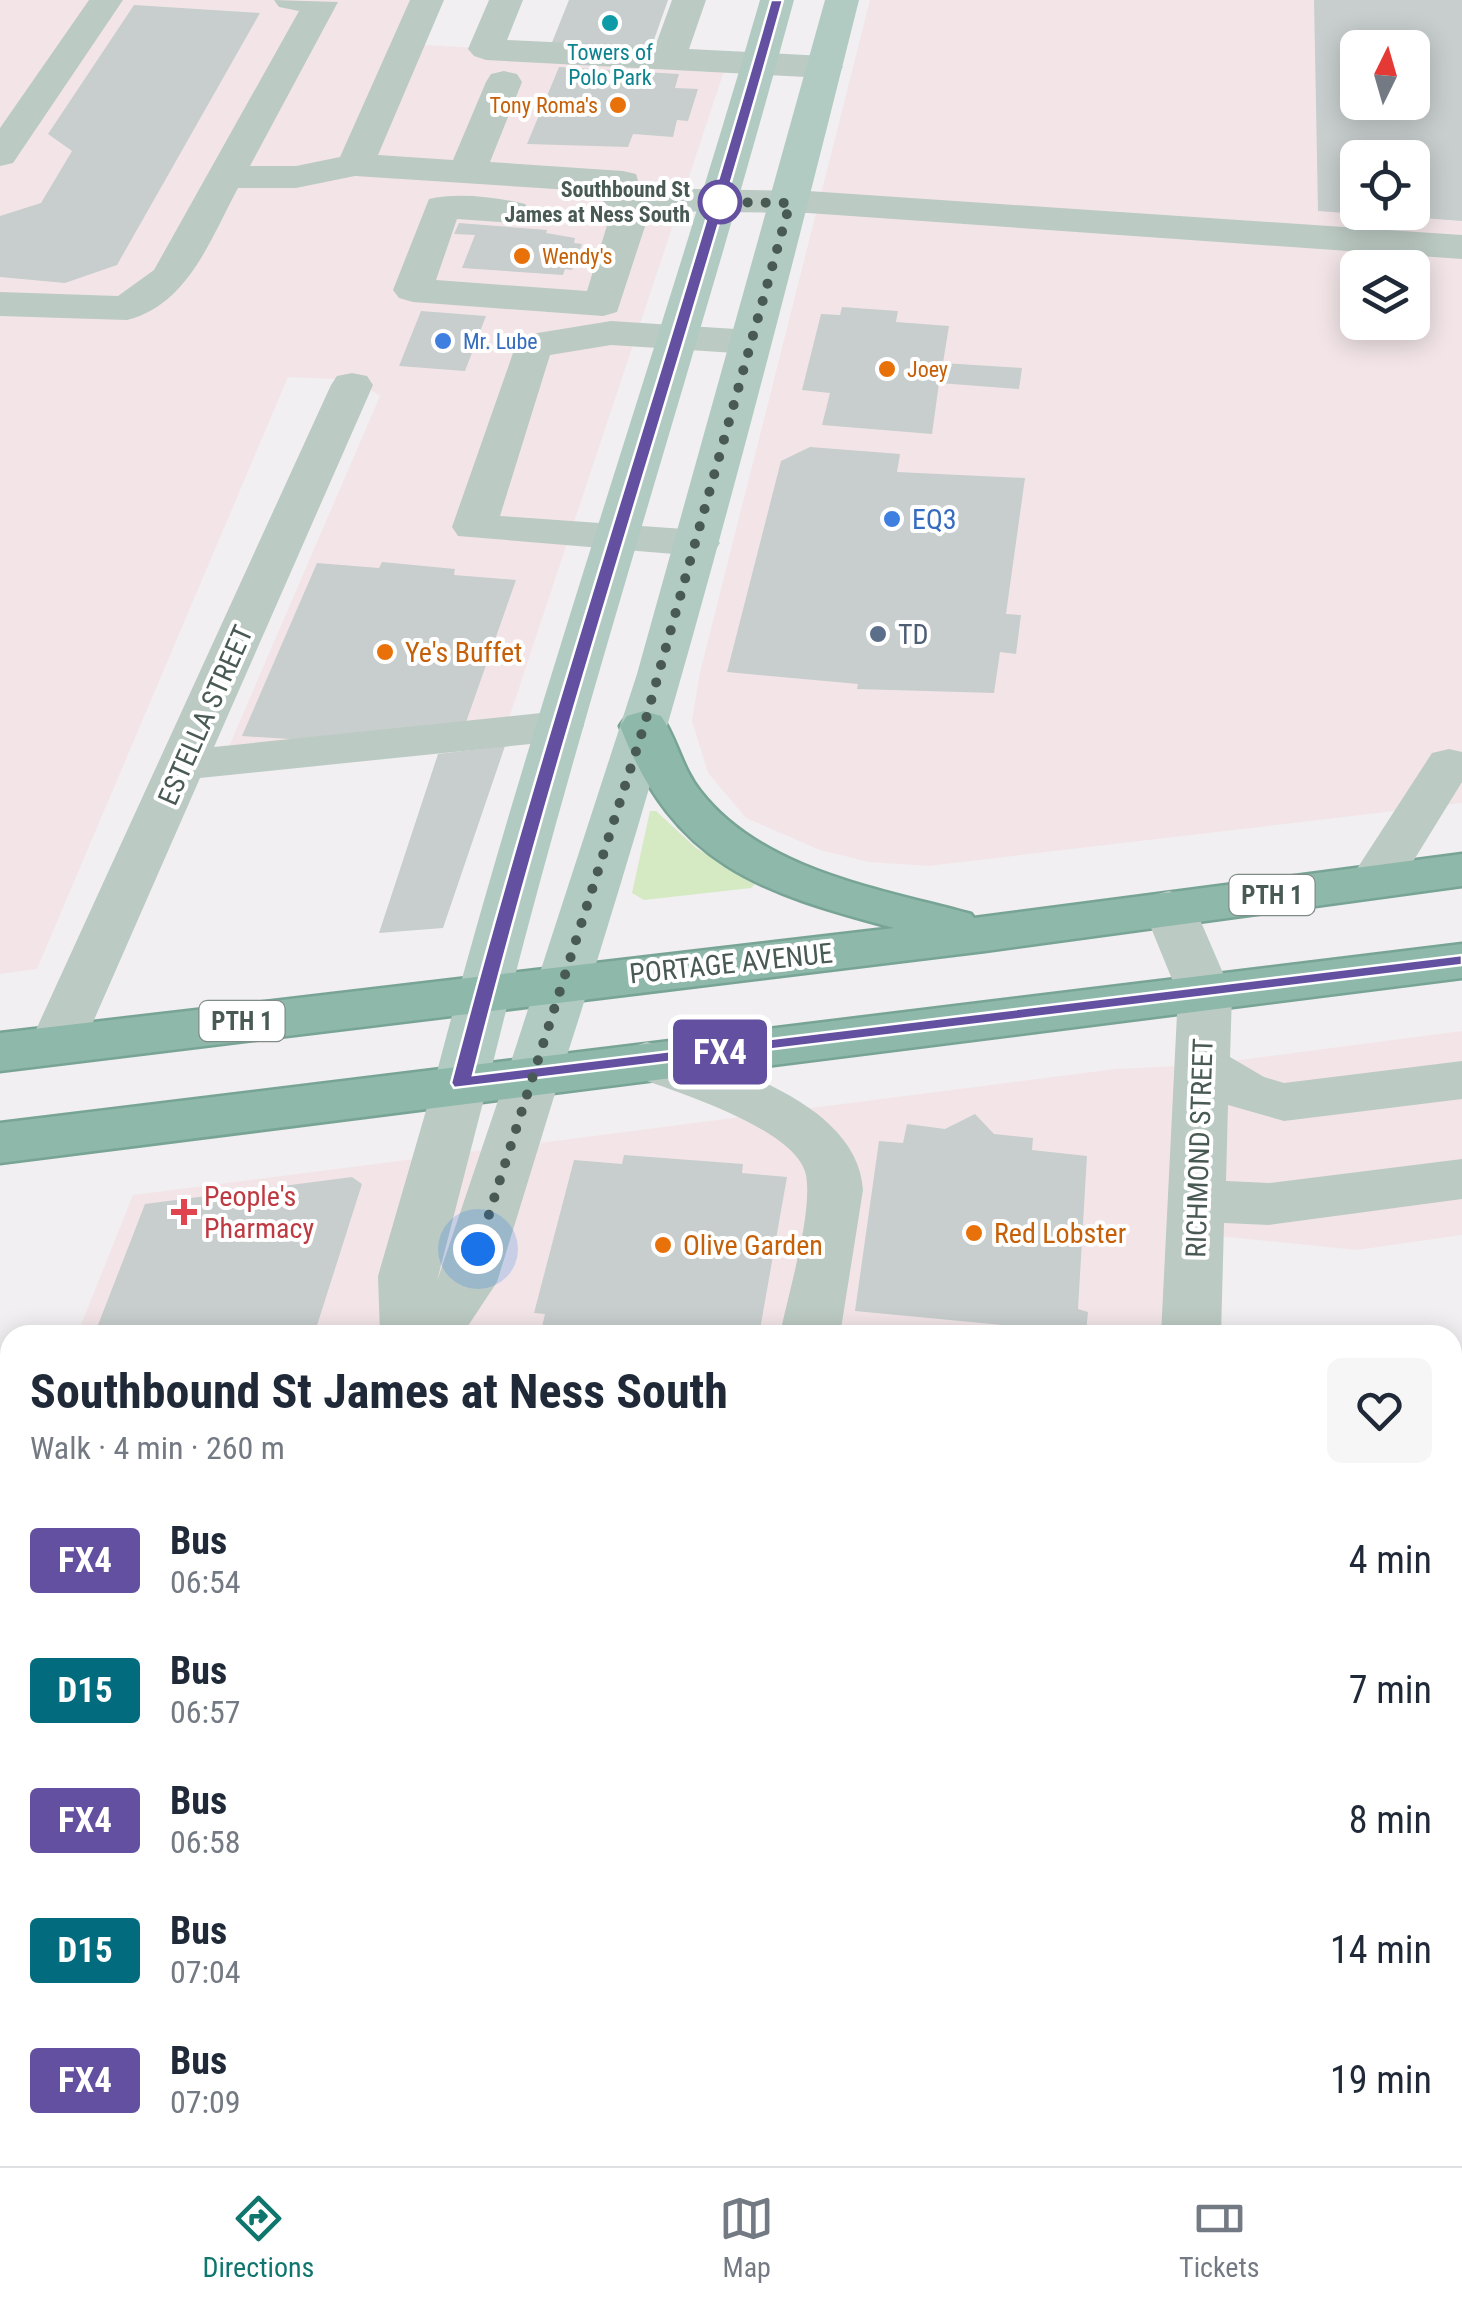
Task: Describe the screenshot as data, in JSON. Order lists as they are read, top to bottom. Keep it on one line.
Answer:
{"streets":{"highway":["PTH 1","PORTAGE AVENUE"],"street":["ESTELLA STREET","RICHMOND STREET"]},"crossings":[["ESTELLA STREET","PORTAGE AVENUE"],["PORTAGE AVENUE","RICHMOND STREET"]],"places":{"other":["Towers of Polo Park","Tony Roma's","Southbound St James at Ness South","Wendy's","Mr. Lube","Joey","EQ3","TD","Ye's Buffet","Red Lobster","Olive Garden"],"health":["People's Pharmacy"]},"lines":["bus line FX4"],"north":"top","page":{"on_map":"FX4","heading":["Southbound St James at Ness South","Walk · 4 min · 260 m"],"list":[{"mark":"FX4","name":"Bus","note":"06:54","value":"4 min"},{"mark":"D15","name":"Bus","note":"06:57","value":"7 min"},{"mark":"FX4","name":"Bus","note":"06:58","value":"8 min"},{"mark":"D15","name":"Bus","note":"07:04","value":"14 min"},{"mark":"FX4","name":"Bus","note":"07:09","value":"19 min"}],"tabs":["Directions","Map","Tickets"]}}
